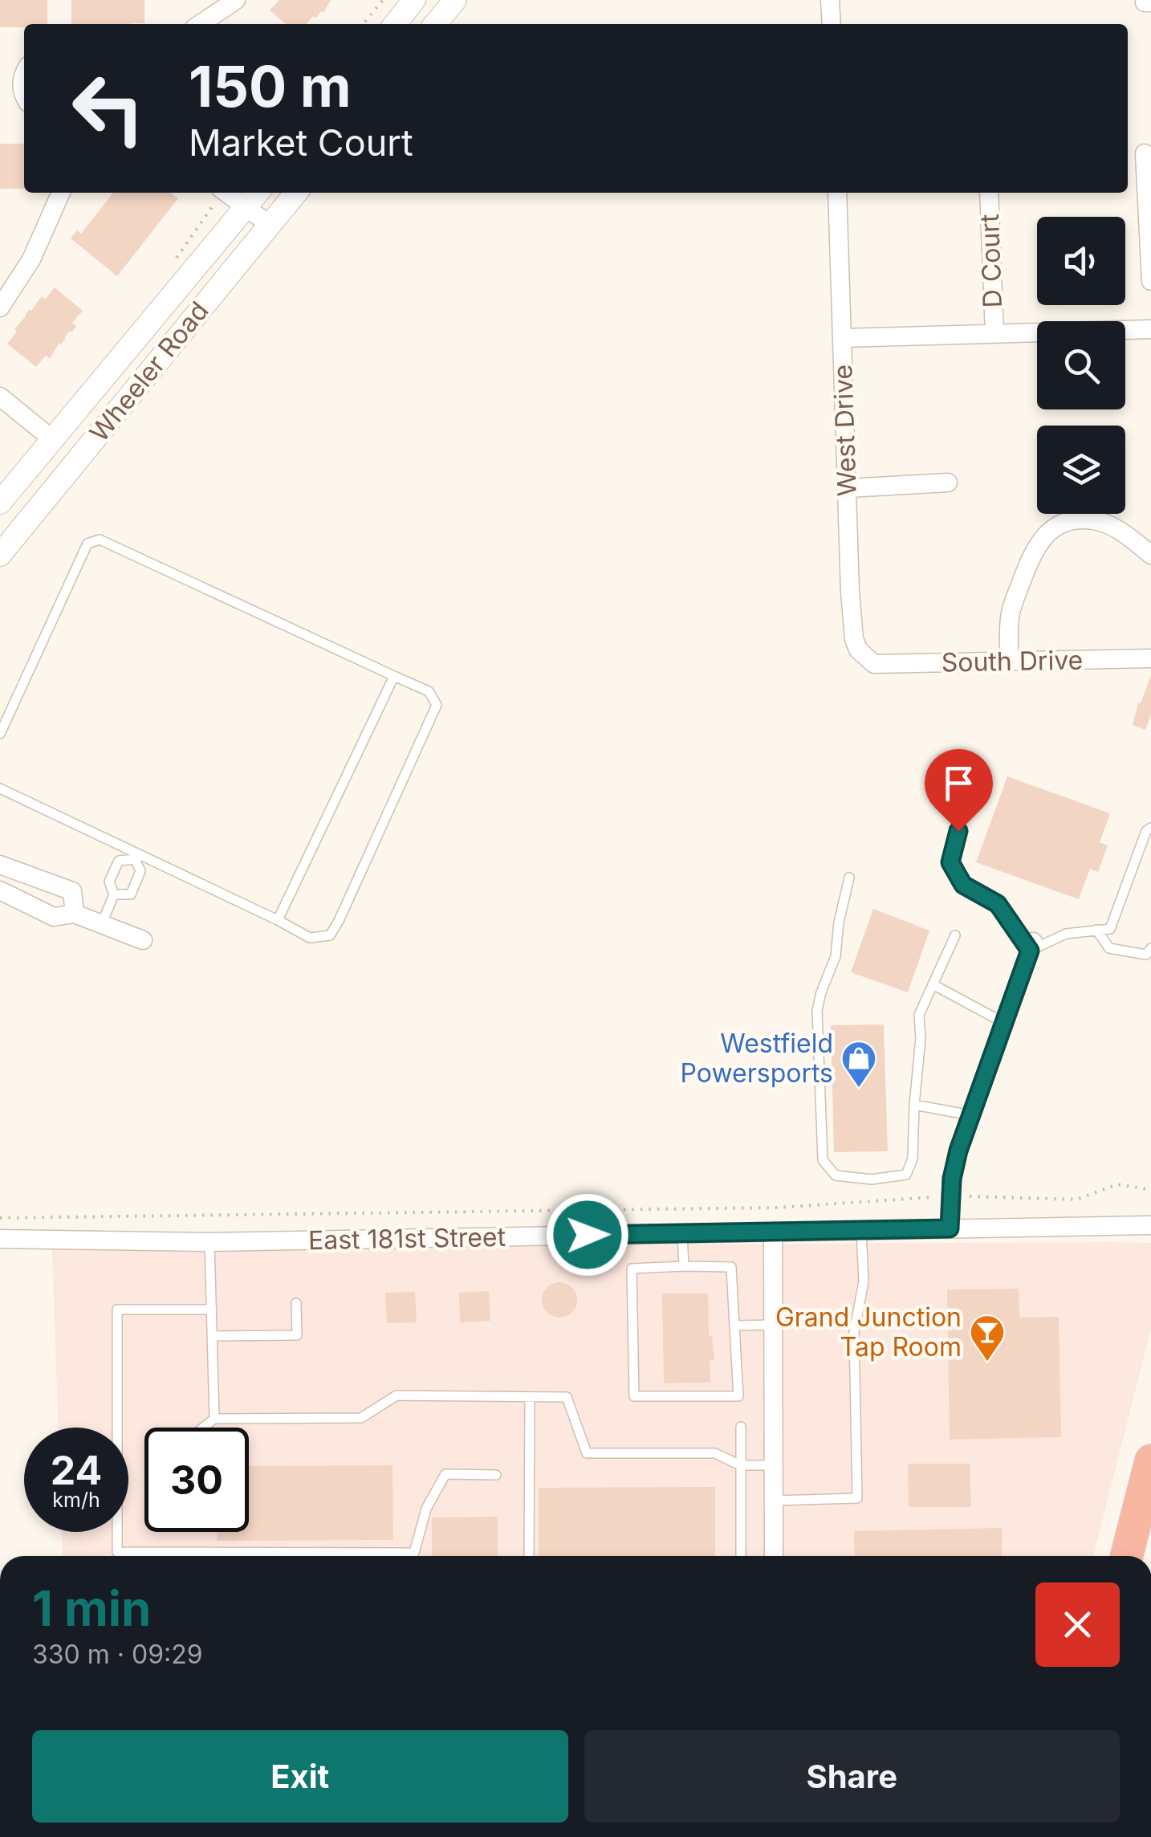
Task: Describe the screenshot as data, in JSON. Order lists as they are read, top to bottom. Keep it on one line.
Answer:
{"streets":{"street":["D Court","Wheeler Road","West Drive","South Drive","East 181st Street"]},"crossings":[["West Drive","South Drive"]],"places":{"shop":["Westfield Powersports"],"bar":["Grand Junction Tap Room"]},"page":{"turn":["150 m","Market Court"],"speed":"24 km/h","limit":"30","heading":["1 min","330 m · 09:29"],"buttons":["Exit","Share"]}}
